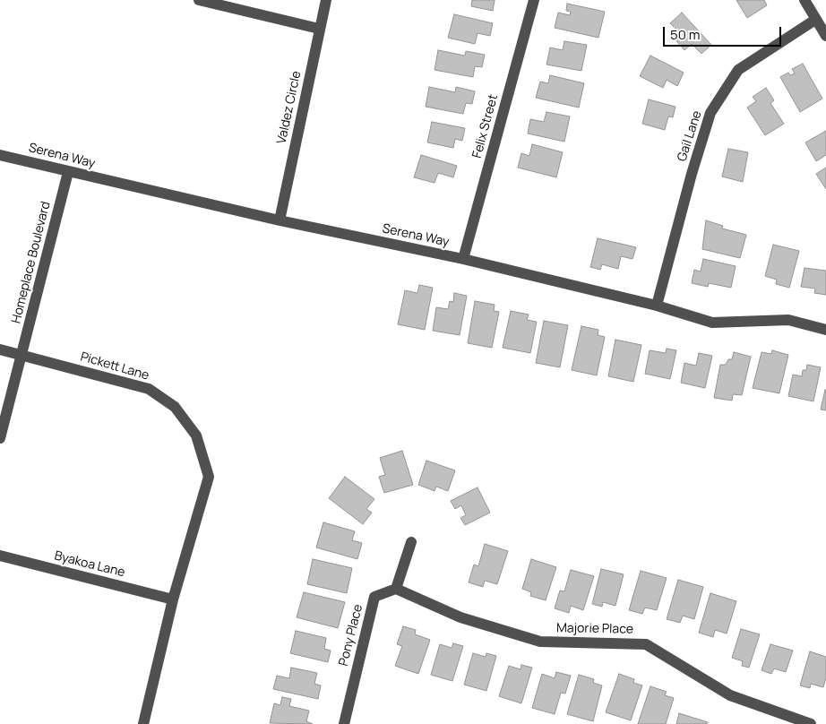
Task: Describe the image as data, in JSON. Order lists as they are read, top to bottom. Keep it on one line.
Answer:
{"streets":{"street":["Valdez Circle","Felix Street","Gail Lane","Serena Way","Homeplace Boulevard","Pickett Lane","Byakoa Lane","Majorie Place","Pony Place"]},"crossings":[["Valdez Circle","Serena Way"],["Felix Street","Serena Way"],["Gail Lane","Serena Way"],["Serena Way","Homeplace Boulevard"],["Homeplace Boulevard","Pickett Lane"],["Pickett Lane","Byakoa Lane"],["Majorie Place","Pony Place"]],"scale_bar":"50 m"}
